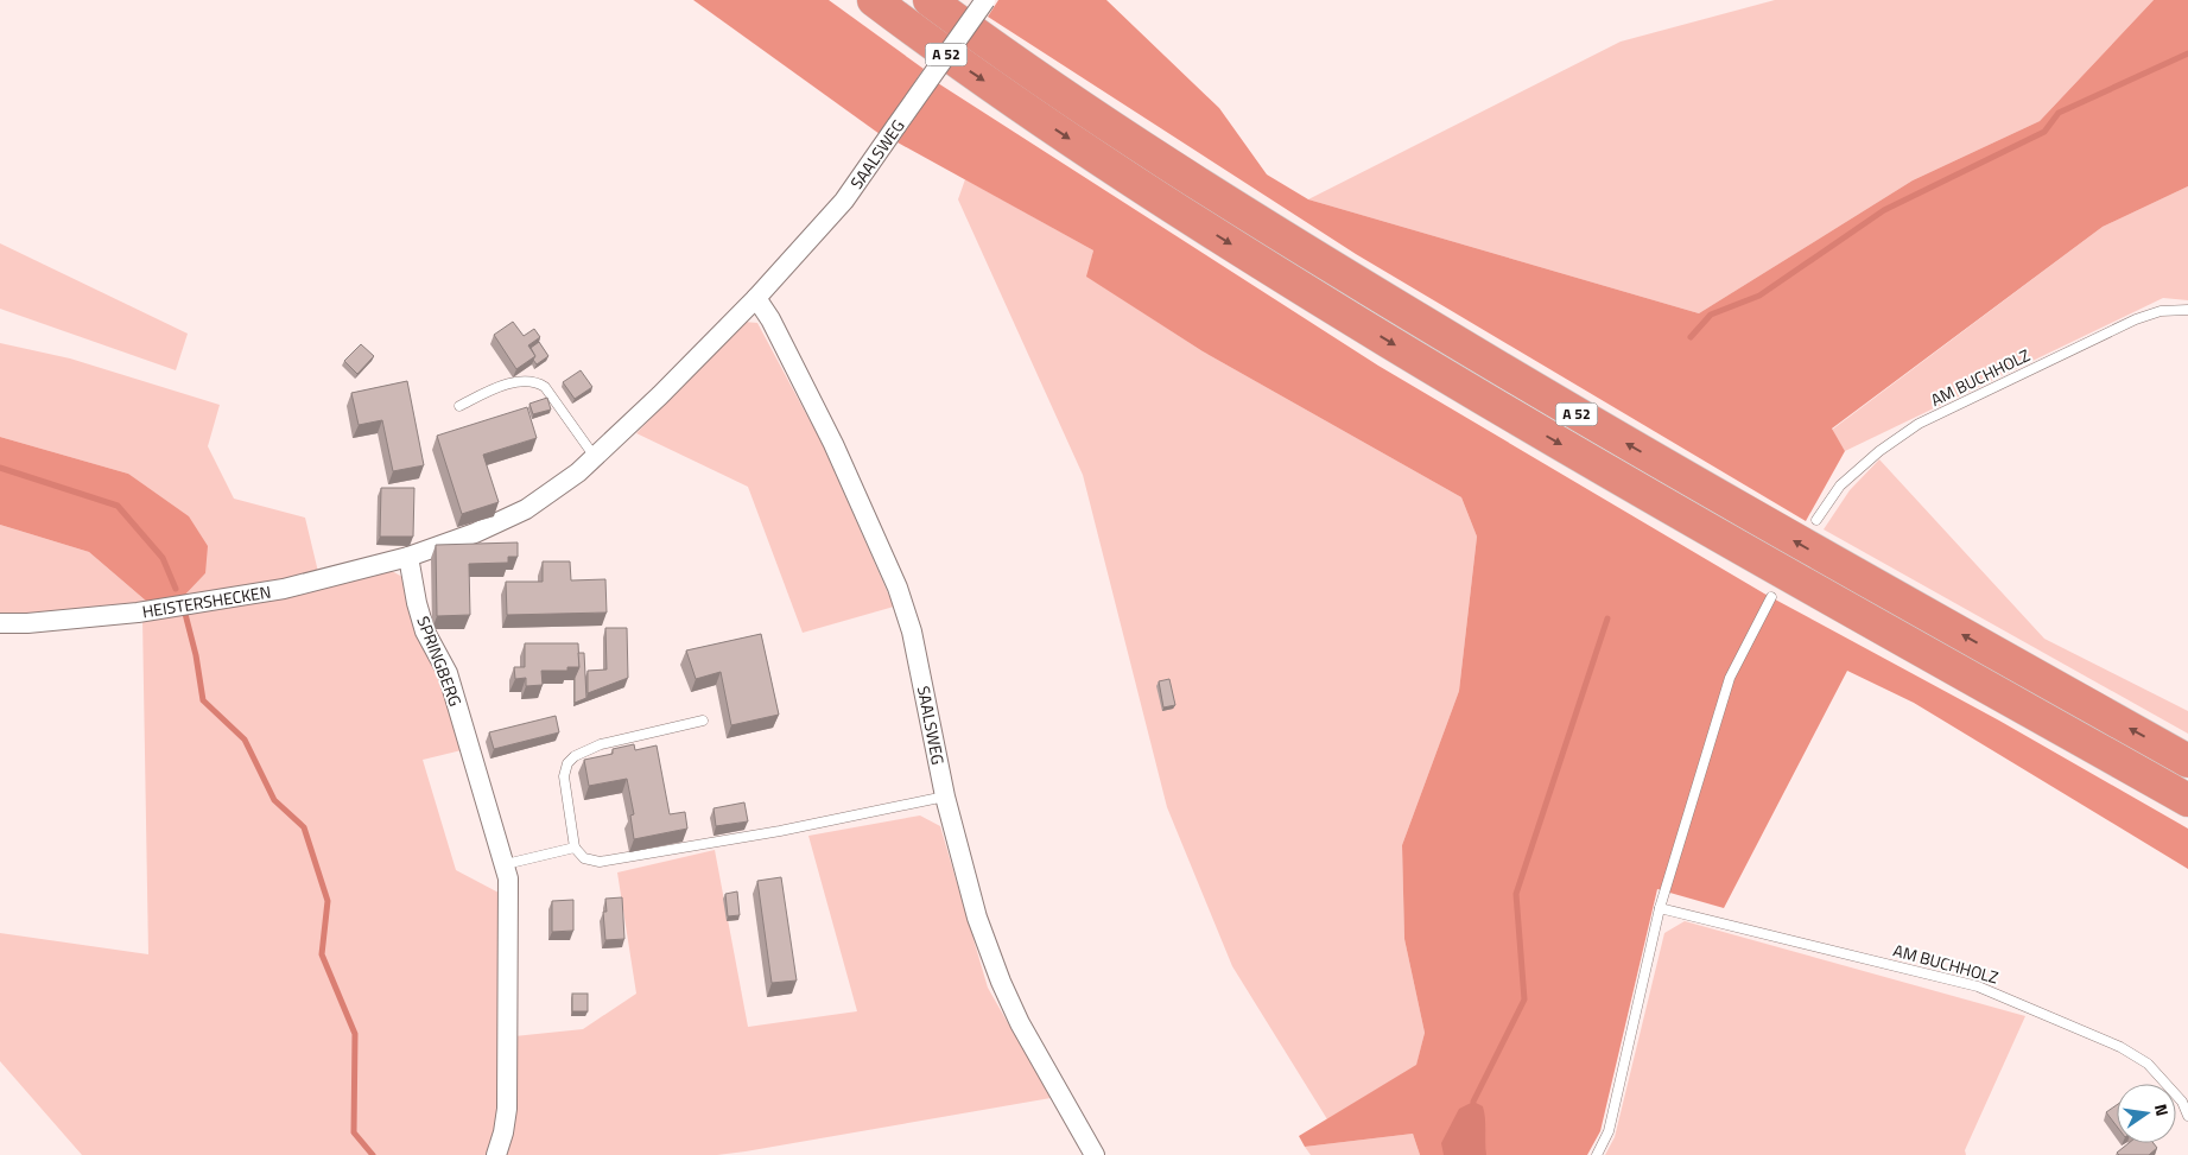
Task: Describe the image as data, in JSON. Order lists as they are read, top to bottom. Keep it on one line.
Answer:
{"streets":{"highway":["A 52"],"street":["SAALSWEG","HEISTERSHECKEN","SPRINGBERG"],"lane":["AM BUCHHOLZ"]},"crossings":[["HEISTERSHECKEN","SPRINGBERG"]],"north":"right"}
